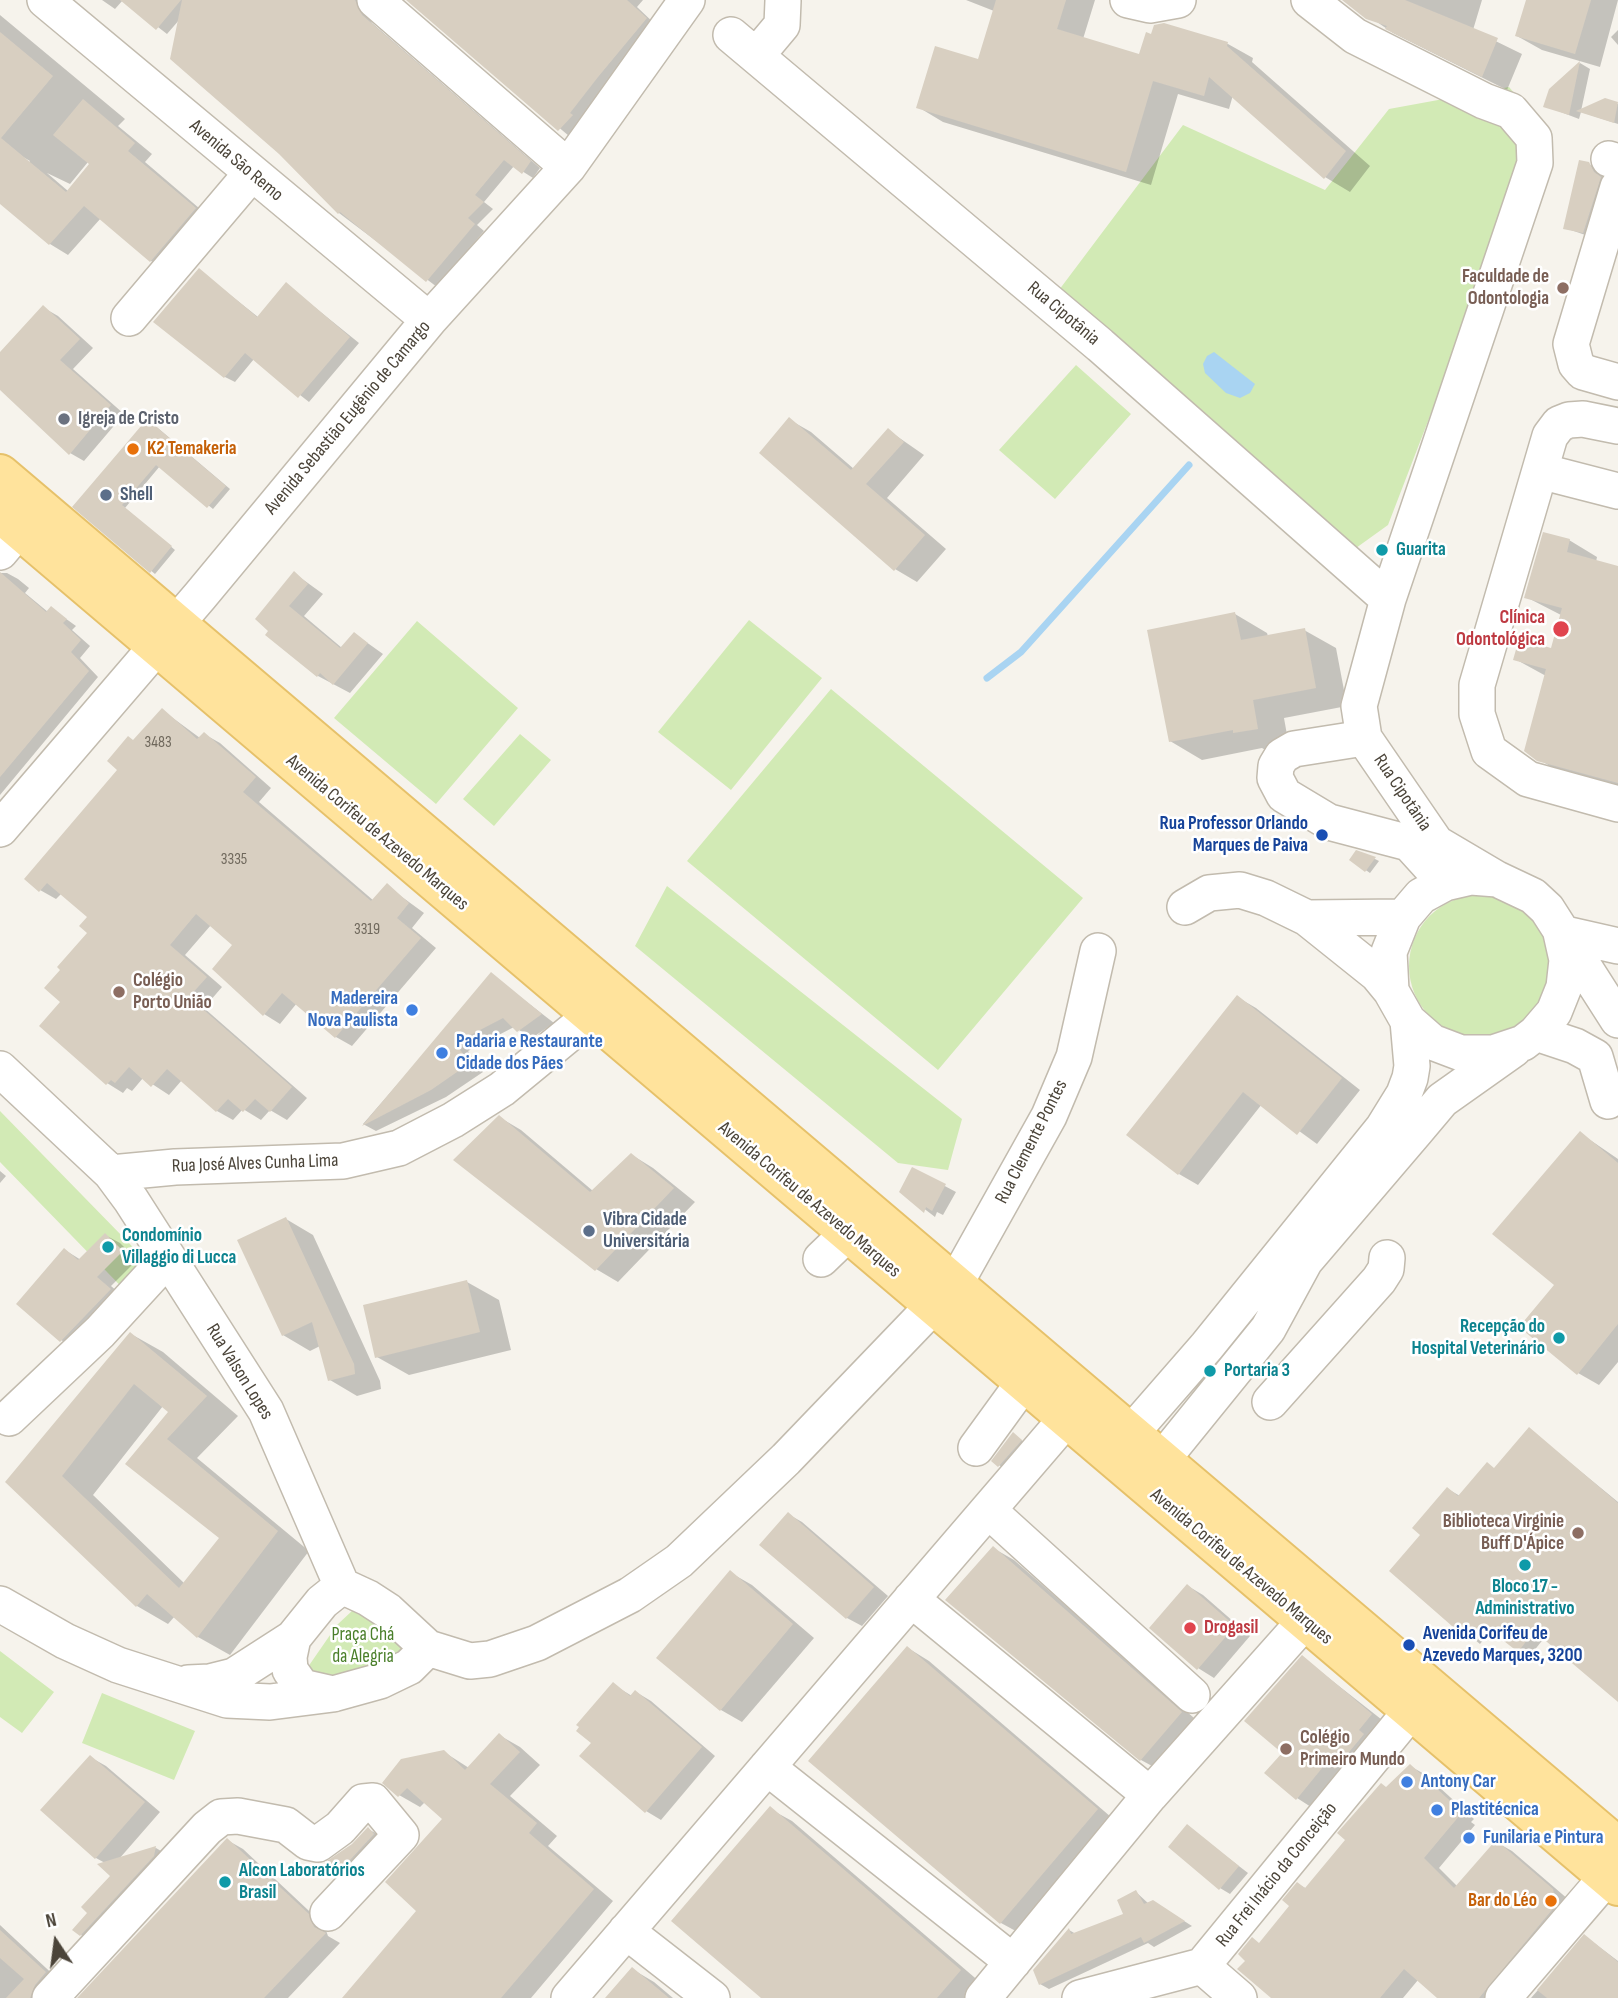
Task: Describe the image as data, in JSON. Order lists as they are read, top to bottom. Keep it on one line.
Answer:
{"streets":{"main road":["Avenida Corifeu de Azevedo Marques"],"street":["Avenida São Remo","Rua Cipotânia","Avenida Sebastião Eugênio de Camargo","Rua Clemente Pontes","Rua José Alves Cunha Lima","Rua Valson Lopes","Rua Frei Inácio da Conceição"]},"crossings":[["Avenida São Remo","Avenida Sebastião Eugênio de Camargo"],["Avenida Sebastião Eugênio de Camargo","Avenida Corifeu de Azevedo Marques"],["Avenida Corifeu de Azevedo Marques","Rua Clemente Pontes"],["Avenida Corifeu de Azevedo Marques","Rua José Alves Cunha Lima"],["Avenida Corifeu de Azevedo Marques","Rua Frei Inácio da Conceição"],["Rua Clemente Pontes","Rua Valson Lopes"],["Rua José Alves Cunha Lima","Rua Valson Lopes"]],"parks":["Praça Chá da Alegria"],"places":["Faculdade de Odontologia","Igreja de Cristo","K2 Temakeria","Shell","Guarita","Clínica Odontológica","Rua Professor Orlando Marques de Paiva","Colégio Porto União","Madereira Nova Paulista","Padaria e Restaurante Cidade dos Pães","Vibra Cidade Universitária","Condomínio Villaggio di Lucca","Recepção do Hospital Veterinário","Portaria 3","Biblioteca Virginie Buff D'Ápice","Bloco 17 - Administrativo","Drogasil","Avenida Corifeu de Azevedo Marques, 3200","Colégio Primeiro Mundo","Antony Car","Plastitécnica","Funilaria e Pintura","Alcon Laboratórios Brasil","Bar do Léo"],"house_numbers":["3483","3335","3319"],"north":"top"}
